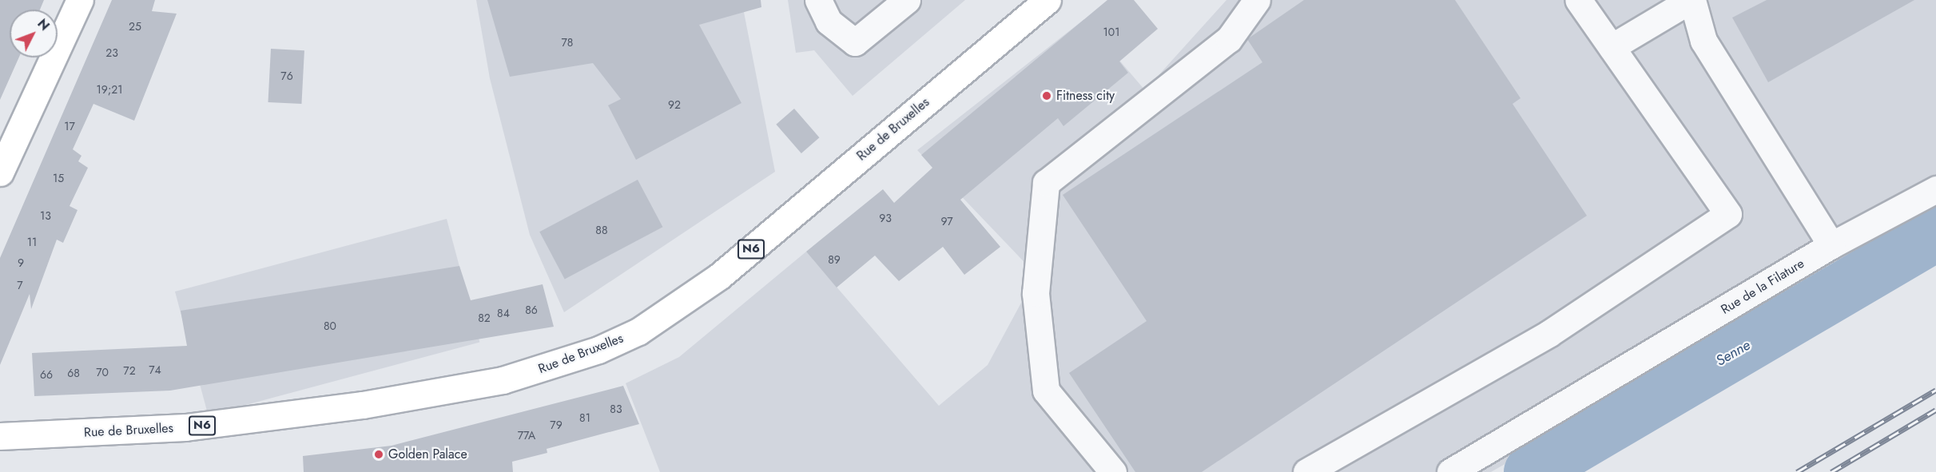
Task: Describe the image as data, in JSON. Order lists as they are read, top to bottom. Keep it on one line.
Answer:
{"streets":{"main road":["Rue de Bruxelles","N6"],"street":["Rue de la Filature"]},"water":["Senne"],"places":["Fitness city","Golden Palace"],"house_numbers":["25","101","78","23","76","19;21","92","17","15","13","93","97","88","11","89","9","7","86","84","82","80","74","72","70","68","66","83","81","79","77A"],"north":"top right"}
